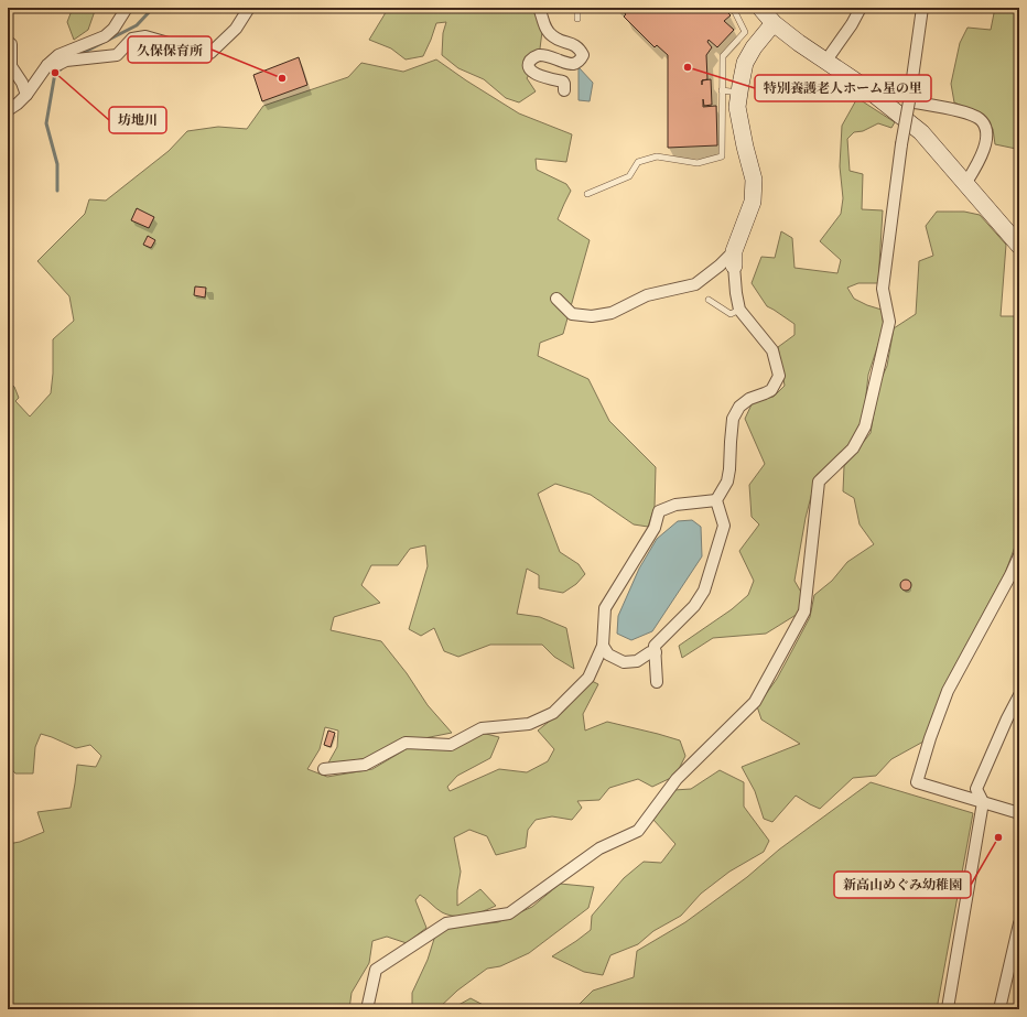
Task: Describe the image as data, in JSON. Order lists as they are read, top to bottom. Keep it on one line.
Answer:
{"places":["特別養護老人ホーム星の里","坊地川","久保保育所","新高山めぐみ幼稚園"]}
